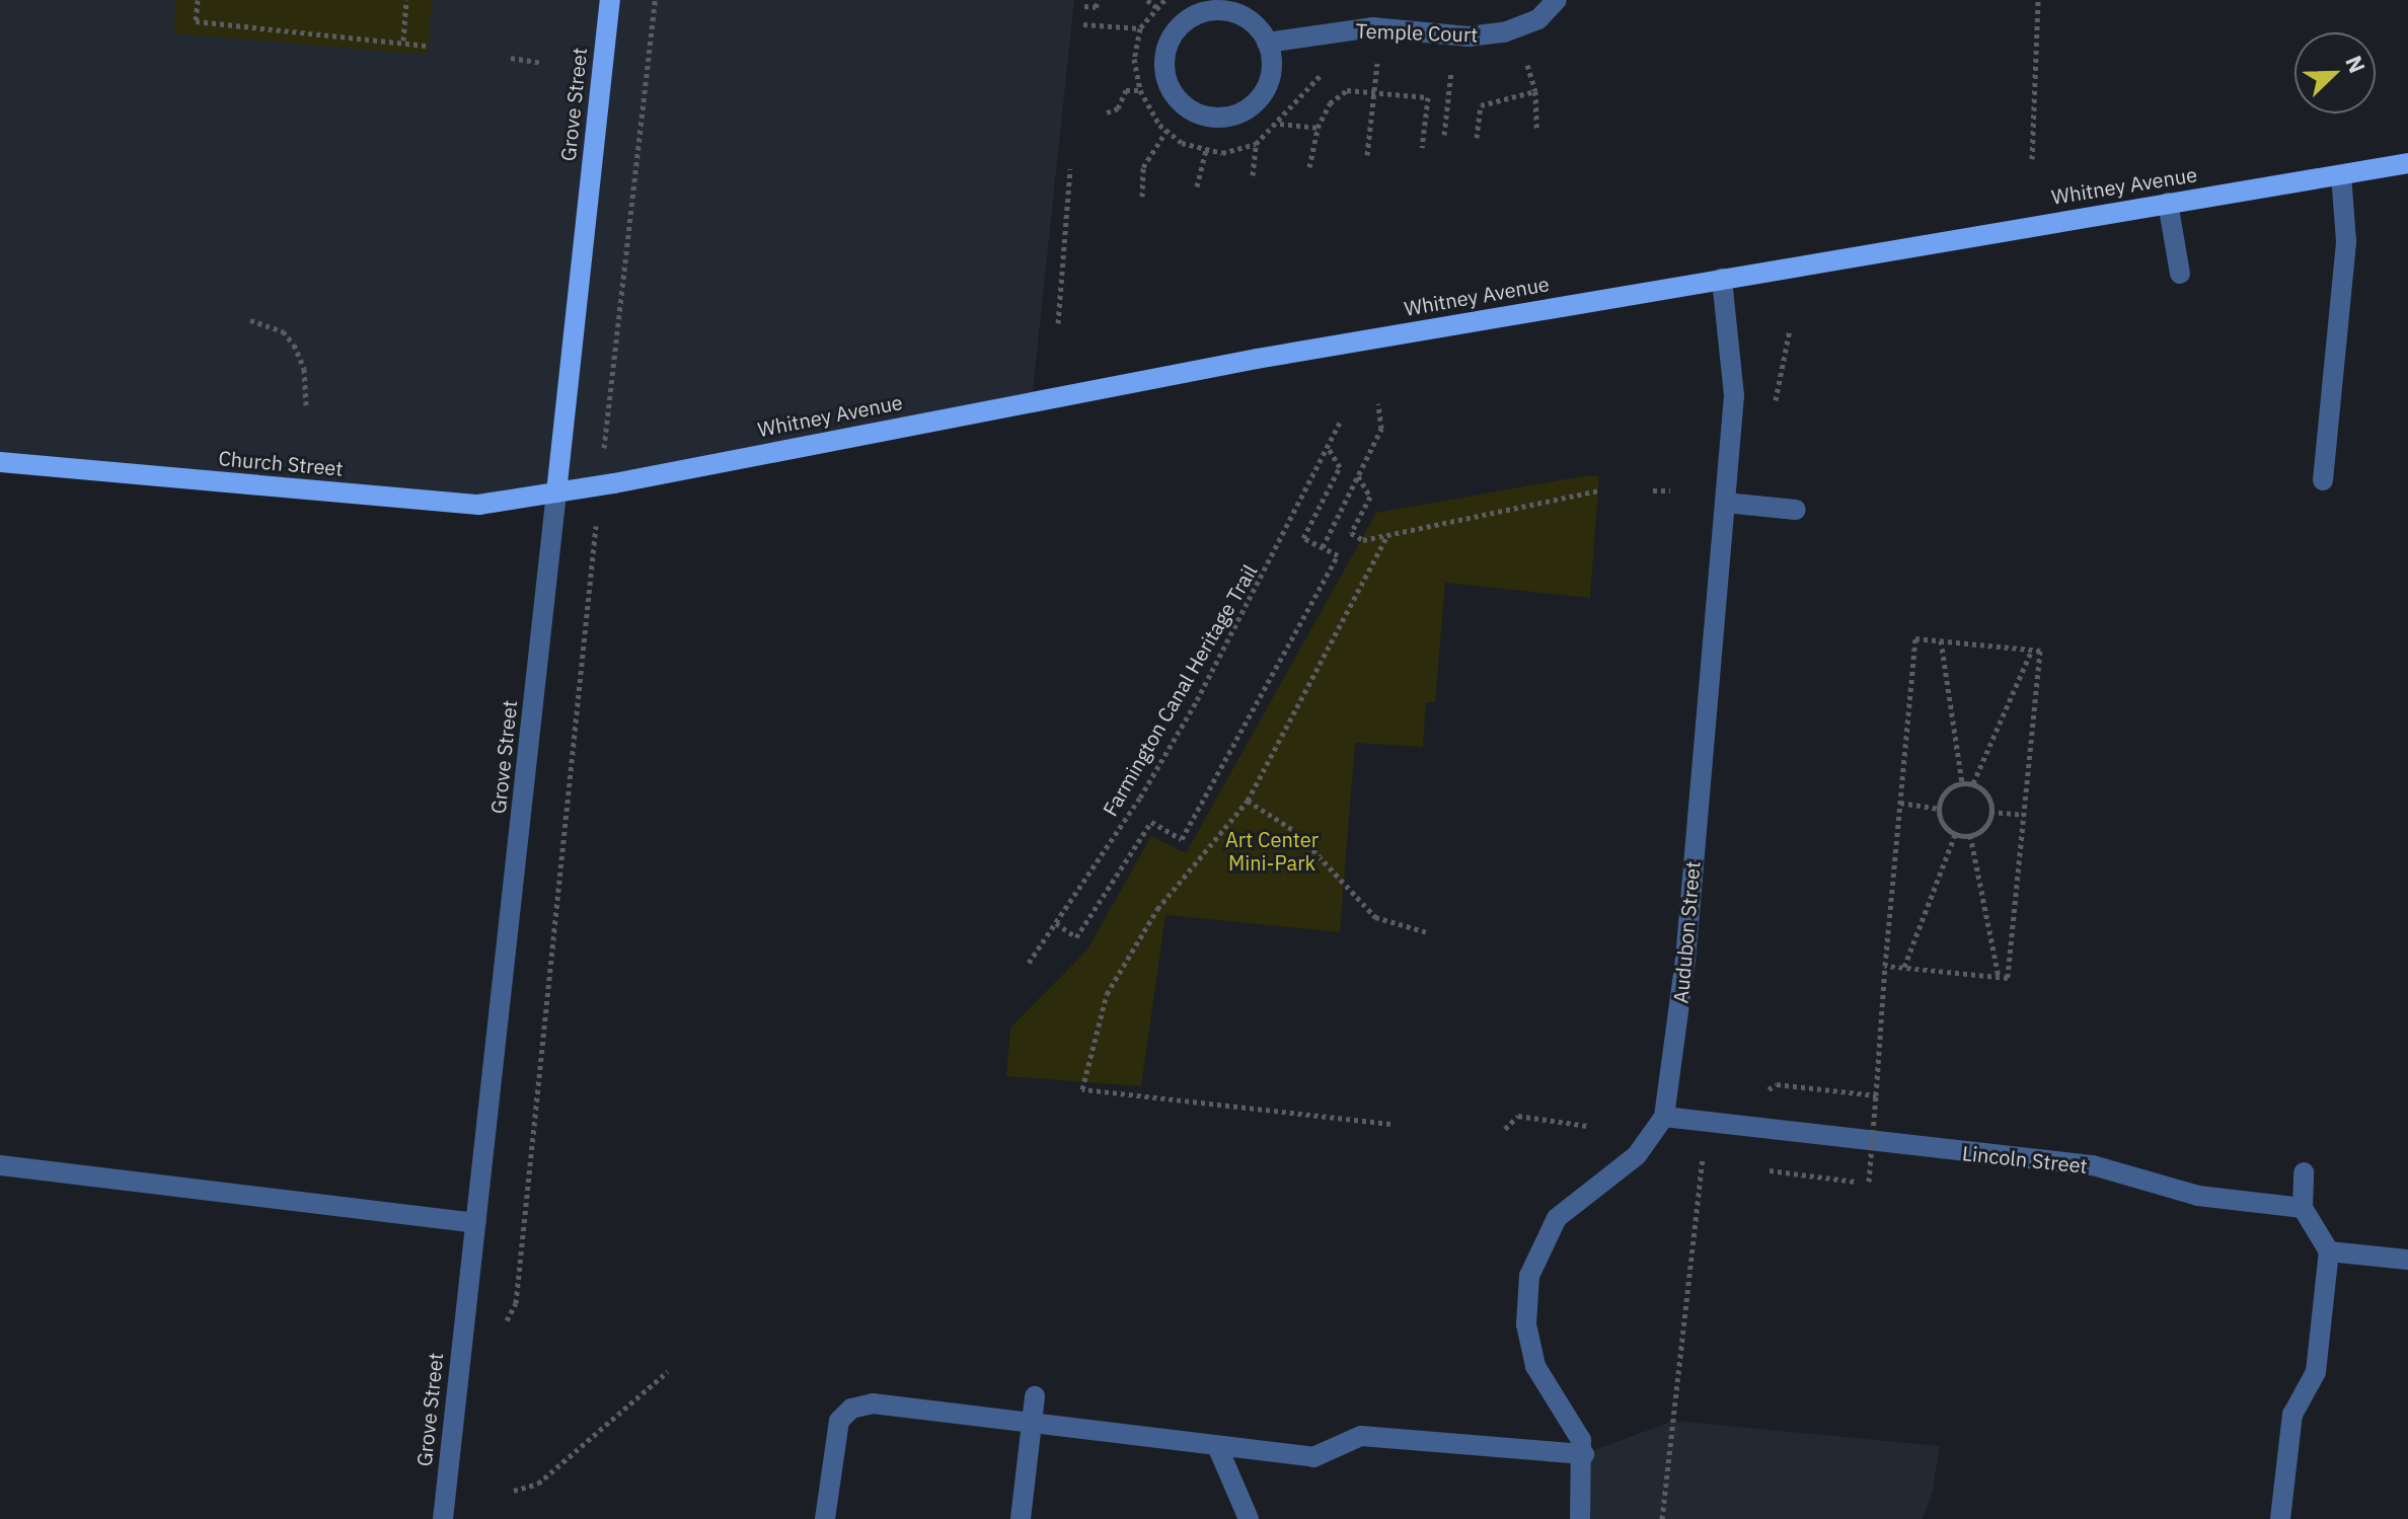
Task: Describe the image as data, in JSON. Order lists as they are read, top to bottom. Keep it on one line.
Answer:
{"streets":{"main road":["Grove Street","Whitney Avenue","Church Street"],"street":["Temple Court","Audubon Street","Lincoln Street"],"path":["Farmington Canal Heritage Trail"]},"crossings":[["Grove Street","Whitney Avenue"],["Grove Street","Church Street"],["Whitney Avenue","Church Street"],["Whitney Avenue","Audubon Street"],["Audubon Street","Lincoln Street"]],"parks":["Art Center Mini-Park"],"north":"top right"}
